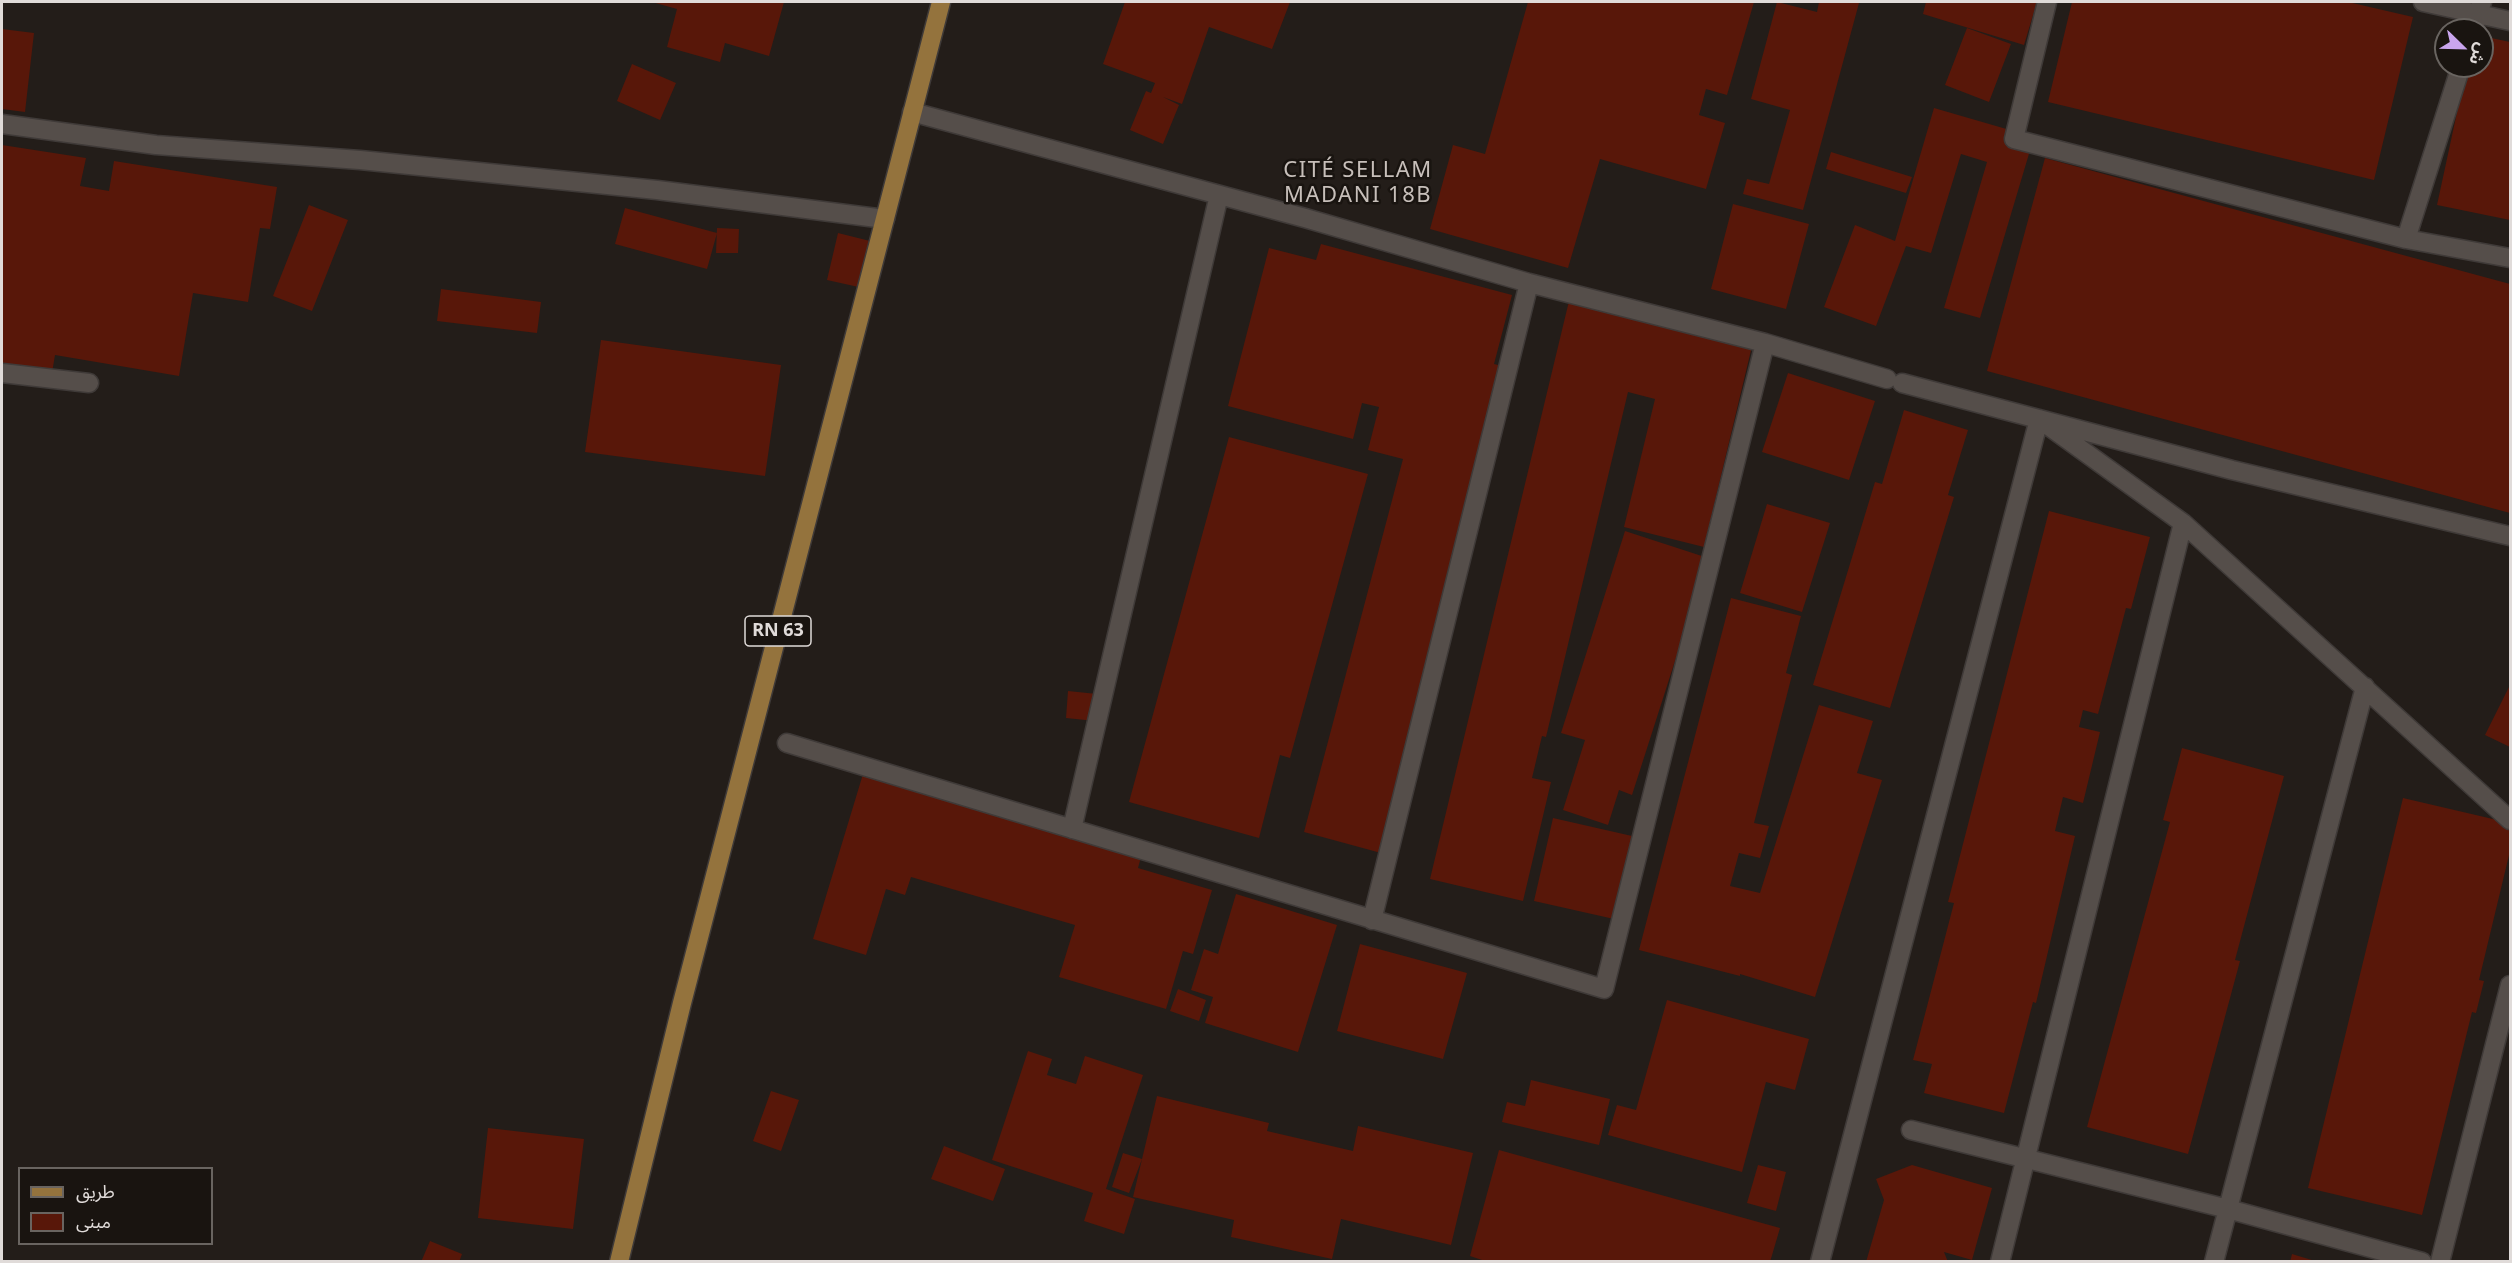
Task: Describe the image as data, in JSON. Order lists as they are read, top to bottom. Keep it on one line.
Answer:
{"streets":{"main road":["RN 63"]},"districts":["CITÉ SELLAM MADANI 18B"],"legend":["طريق","مبنى"],"north":"bottom right"}
